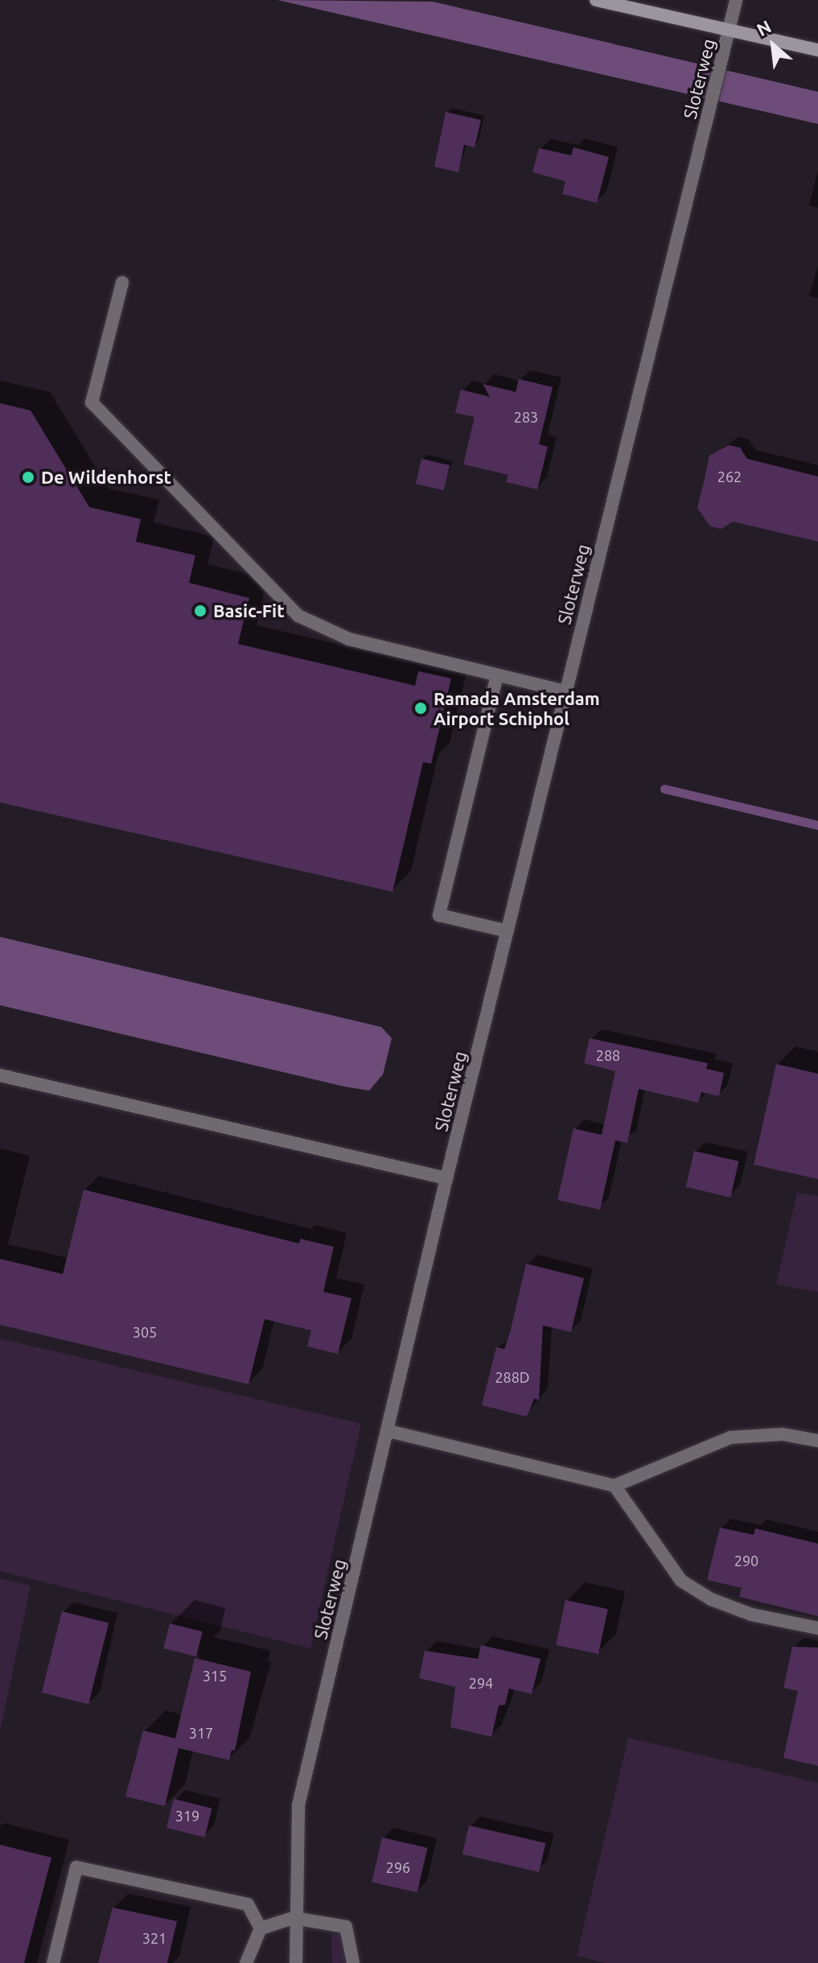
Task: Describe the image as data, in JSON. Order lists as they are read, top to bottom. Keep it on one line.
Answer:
{"streets":{"street":["Sloterweg"]},"places":["De Wildenhorst","Basic-Fit","Ramada Amsterdam Airport Schiphol"],"house_numbers":["283","262","288","305","288D","290","315","294","317","319","296","321"],"north":"top left"}
